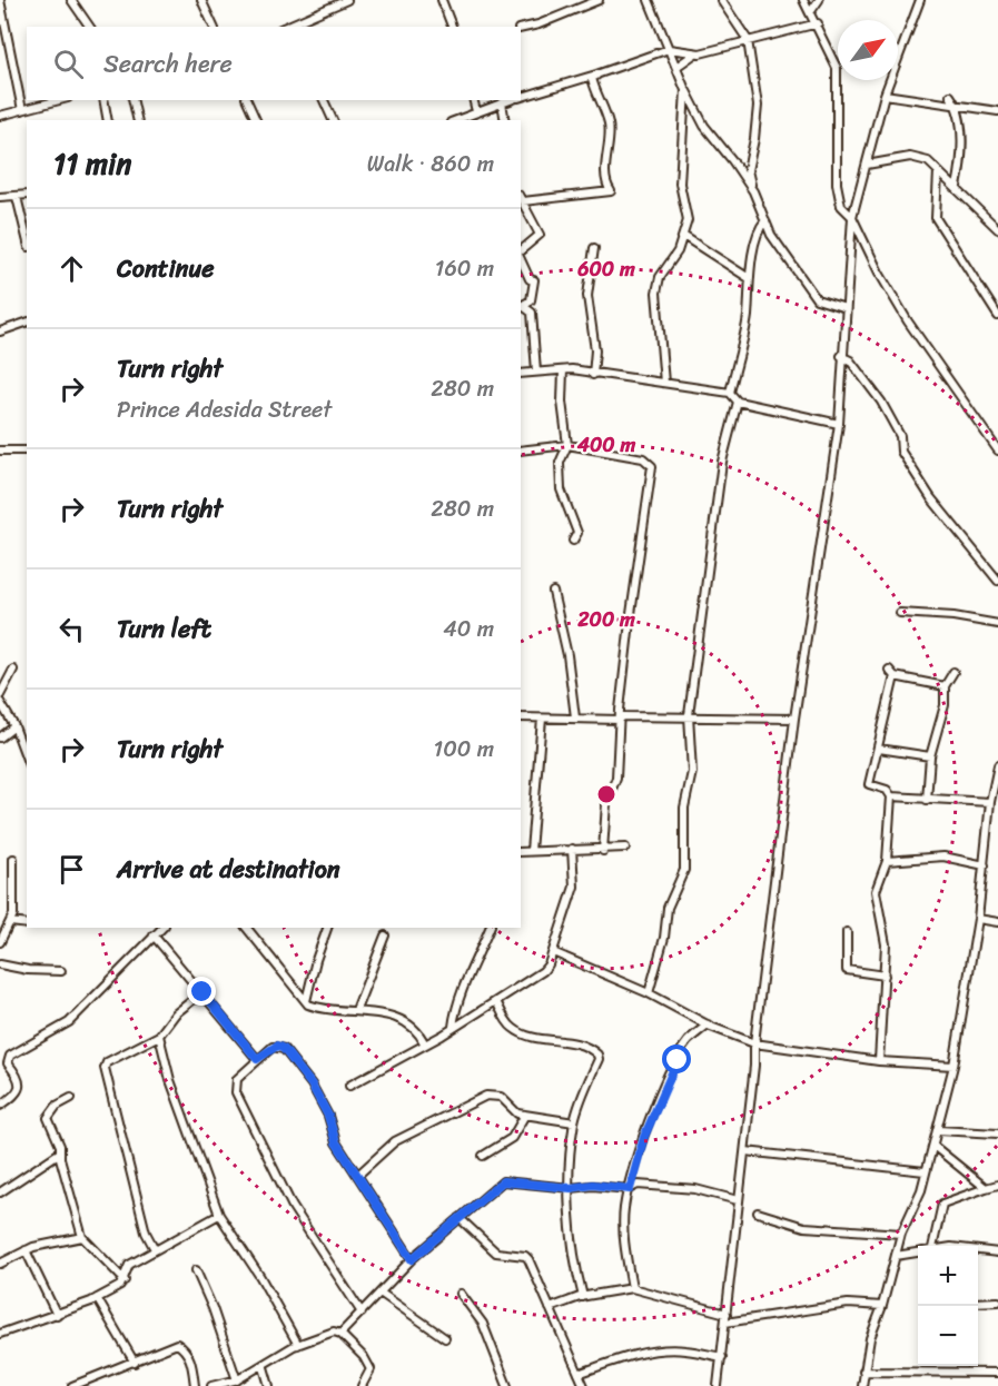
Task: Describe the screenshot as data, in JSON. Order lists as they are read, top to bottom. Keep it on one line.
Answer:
{"north":"top right","page":{"search":"Search here","heading":["11 min","Walk · 860 m"],"list":[["Continue","160 m"],["Turn right","Prince Adesida Street","280 m"],["Turn right","280 m"],["Turn left","40 m"],["Turn right","100 m"],"Arrive at destination"],"map_buttons":["+","−"]},"rings":["600 m","400 m","200 m"]}
